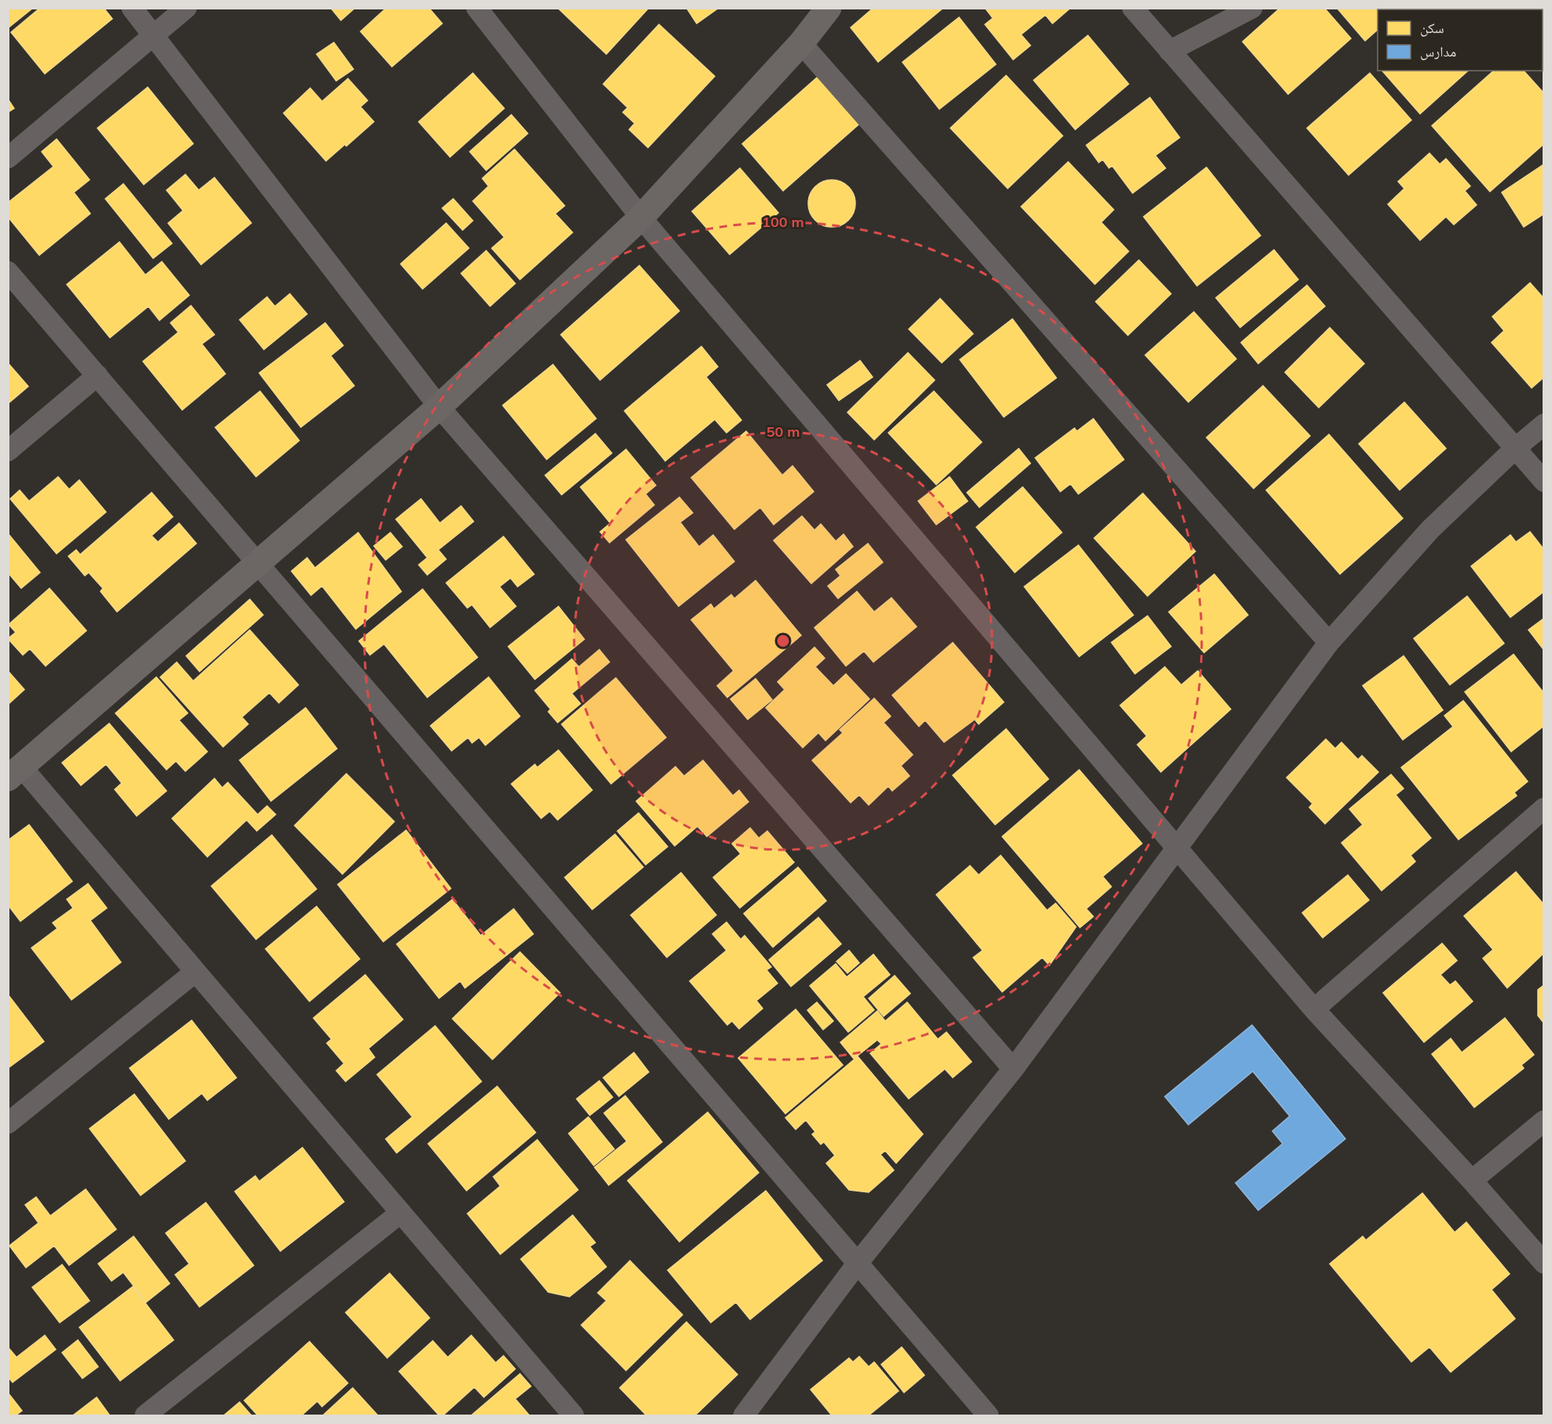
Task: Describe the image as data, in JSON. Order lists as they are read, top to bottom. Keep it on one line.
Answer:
{"legend":["سكن","مدارس"],"rings":["100 m","50 m"]}
